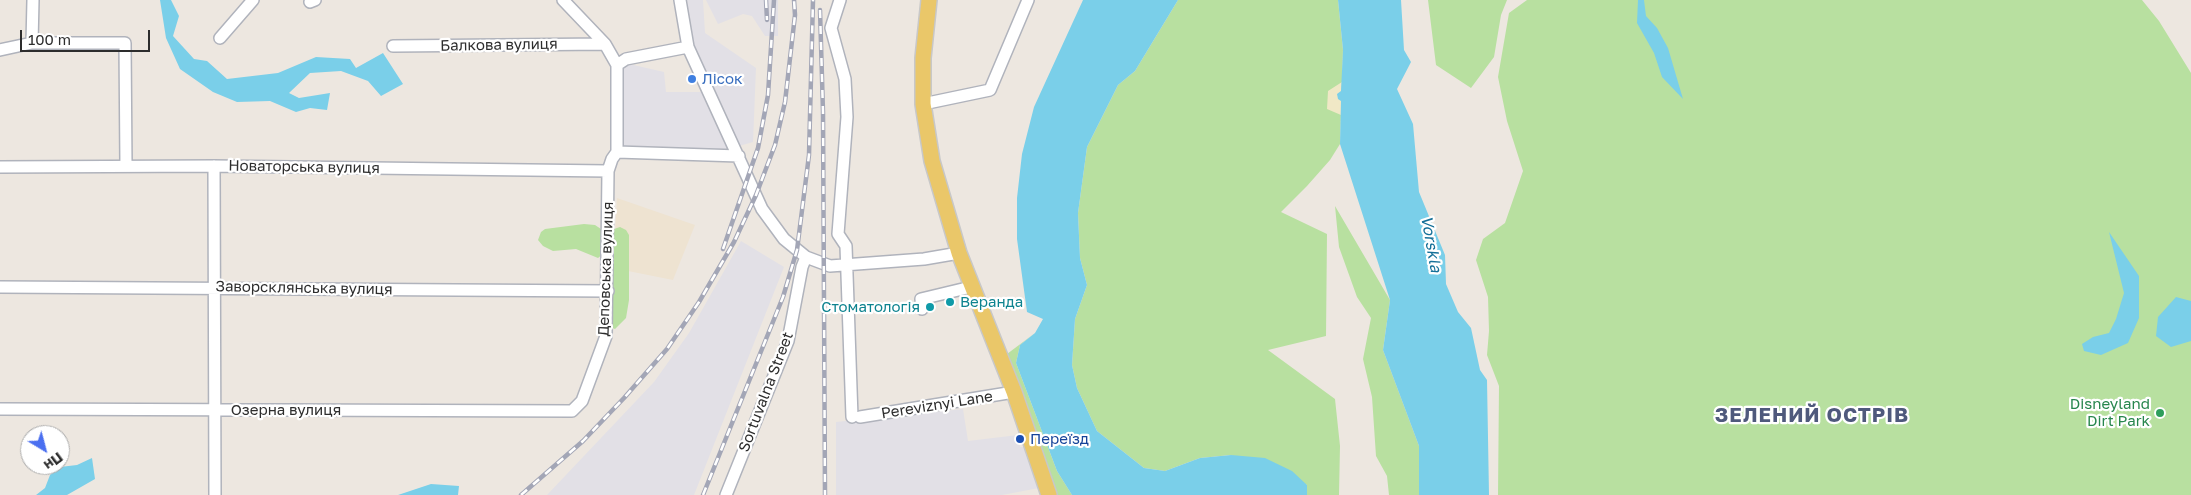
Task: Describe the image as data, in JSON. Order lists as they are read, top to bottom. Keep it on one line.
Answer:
{"streets":{"street":["Балкова вулиця","Новаторська вулиця","Деповська вулиця","Заворсклянська вулиця","Sortuvalna Street","Pereviznyi Lane","Озерна вулиця"]},"crossings":[["Новаторська вулиця","Деповська вулиця"],["Деповська вулиця","Заворсклянська вулиця"],["Деповська вулиця","Озерна вулиця"]],"districts":["ЗЕЛЕНИЙ ОСТРІВ"],"water":["Vorskla"],"places":["Лісок","Веранда","Стоматологія","Disneyland Dirt Park","Переїзд"],"scale_bar":"100 m","north":"bottom right"}
